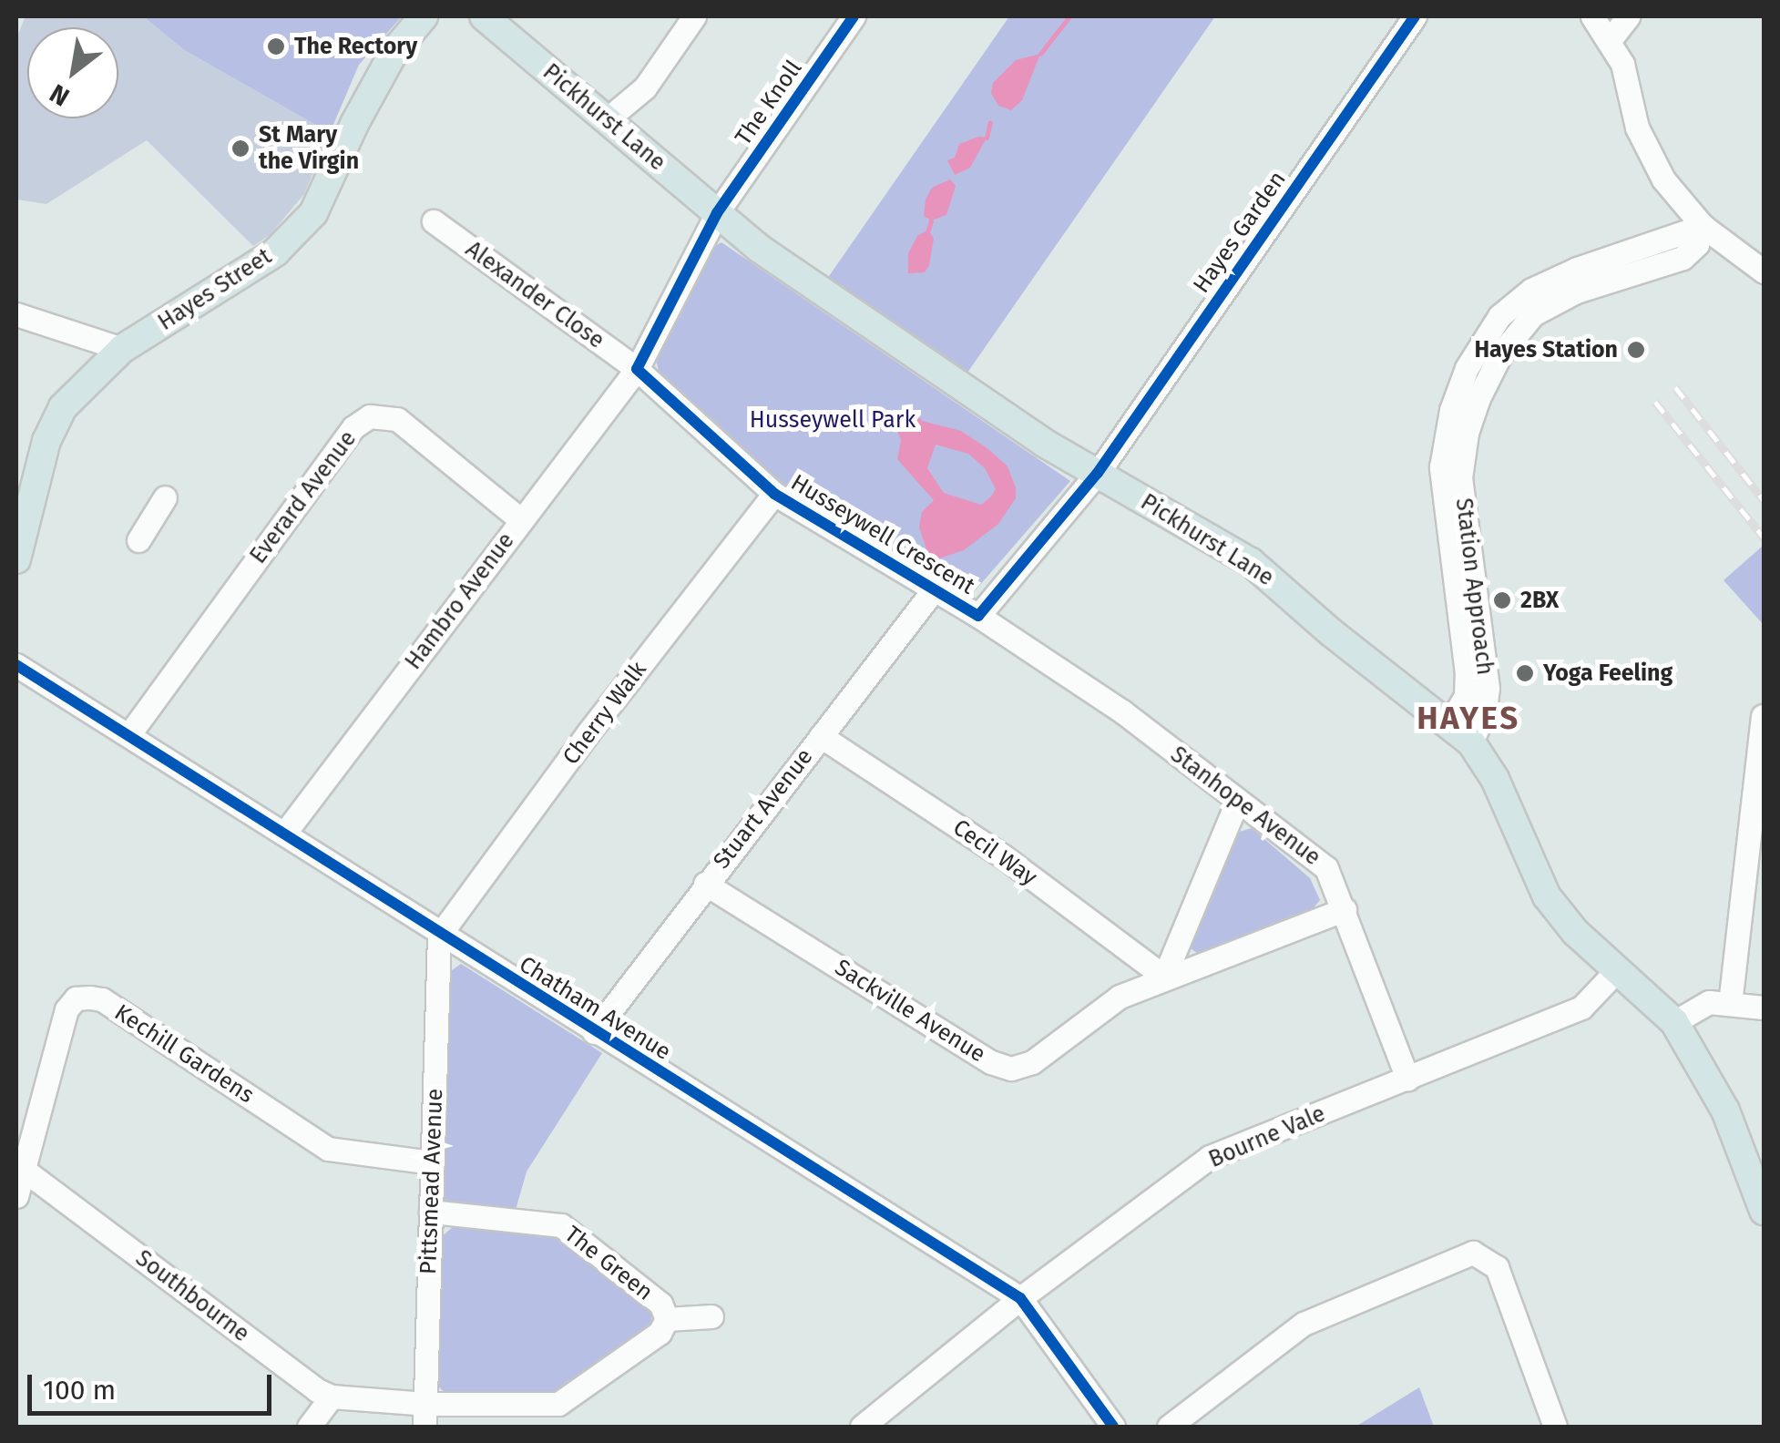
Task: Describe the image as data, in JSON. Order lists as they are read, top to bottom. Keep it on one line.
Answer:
{"streets":{"main road":["Pickhurst Lane","Hayes Street"],"street":["The Knoll","Hayes Garden","Alexander Close","Everard Avenue","Husseywell Crescent","Station Approach","Hambro Avenue","Cherry Walk","Stanhope Avenue","Stuart Avenue","Cecil Way","Chatham Avenue","Sackville Avenue","Kechill Gardens","Bourne Vale","Pittsmead Avenue","The Green","Southbourne"]},"crossings":[["The Knoll","Pickhurst Lane"],["Pickhurst Lane","Hayes Garden"],["Pickhurst Lane","Husseywell Crescent"],["Pickhurst Lane","Station Approach"],["Pickhurst Lane","Bourne Vale"],["Hayes Garden","Husseywell Crescent"],["Alexander Close","Husseywell Crescent"],["Alexander Close","Hambro Avenue"],["Everard Avenue","Hambro Avenue"],["Everard Avenue","Chatham Avenue"],["Husseywell Crescent","Hambro Avenue"],["Husseywell Crescent","Cherry Walk"],["Husseywell Crescent","Stanhope Avenue"],["Husseywell Crescent","Stuart Avenue"],["Hambro Avenue","Chatham Avenue"],["Cherry Walk","Chatham Avenue"],["Cherry Walk","Pittsmead Avenue"],["Stanhope Avenue","Sackville Avenue"],["Stanhope Avenue","Bourne Vale"],["Stuart Avenue","Cecil Way"],["Stuart Avenue","Chatham Avenue"],["Stuart Avenue","Sackville Avenue"],["Cecil Way","Sackville Avenue"],["Chatham Avenue","Bourne Vale"],["Chatham Avenue","Pittsmead Avenue"],["Kechill Gardens","Pittsmead Avenue"],["Kechill Gardens","Southbourne"],["Pittsmead Avenue","The Green"],["Pittsmead Avenue","Southbourne"],["The Green","Southbourne"]],"districts":["HAYES"],"parks":["Husseywell Park"],"places":["The Rectory","St Mary the Virgin","Hayes Station","2BX","Yoga Feeling"],"scale_bar":"100 m","north":"bottom left"}
